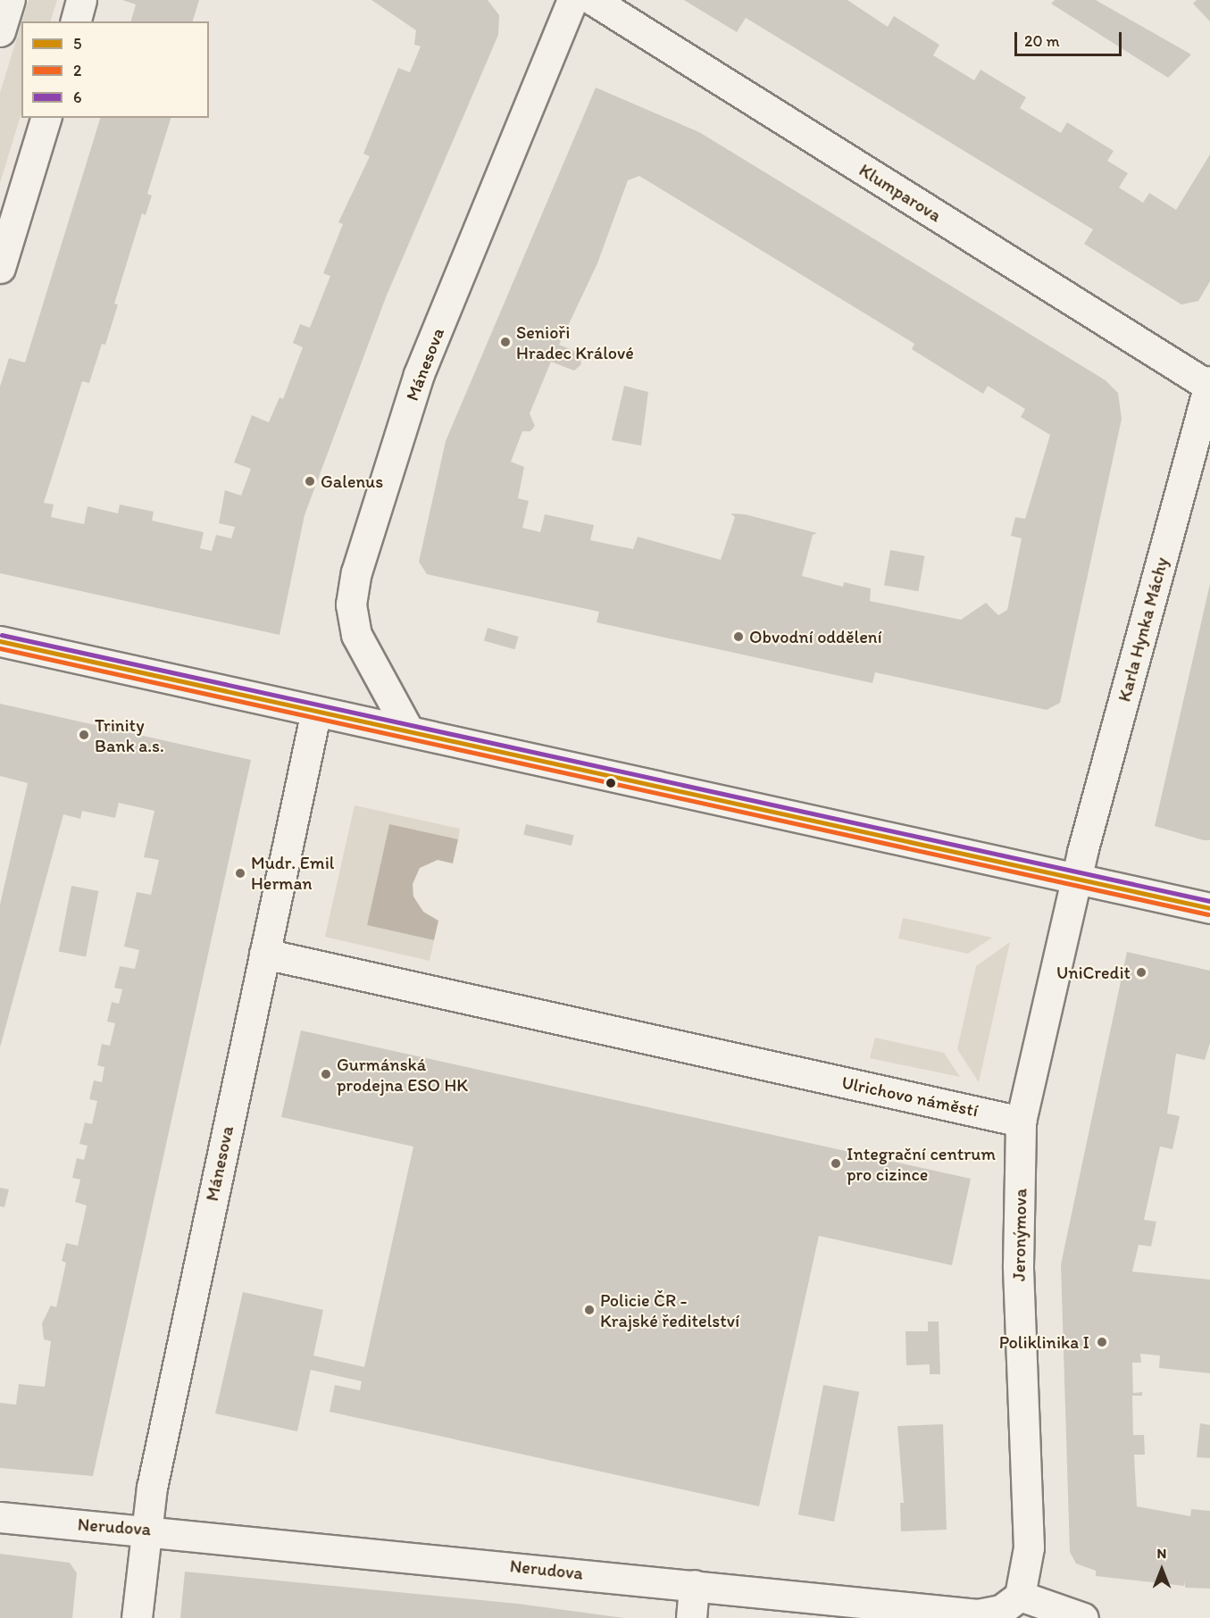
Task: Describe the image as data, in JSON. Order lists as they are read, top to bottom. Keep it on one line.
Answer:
{"streets":{"street":["Klumparova","Mánesova","Karla Hynka Máchy","Ulrichovo náměstí","Jeronýmova","Nerudova"]},"crossings":[["Klumparova","Karla Hynka Máchy"],["Mánesova","Ulrichovo náměstí"],["Mánesova","Nerudova"],["Karla Hynka Máchy","Jeronýmova"],["Ulrichovo náměstí","Jeronýmova"],["Jeronýmova","Nerudova"]],"places":["Senioři Hradec Králové","Galenus","Obvodní oddělení","Trinity Bank a.s.","Mudr. Emil Herman","UniCredit","Gurmánská prodejna ESO HK","Integrační centrum pro cizince","Policie ČR - Krajské ředitelství","Poliklinika I"],"lines":["transit line 6","transit line 5","transit line 2"],"legend":["5","2","6"],"scale_bar":"20 m","north":"top"}
